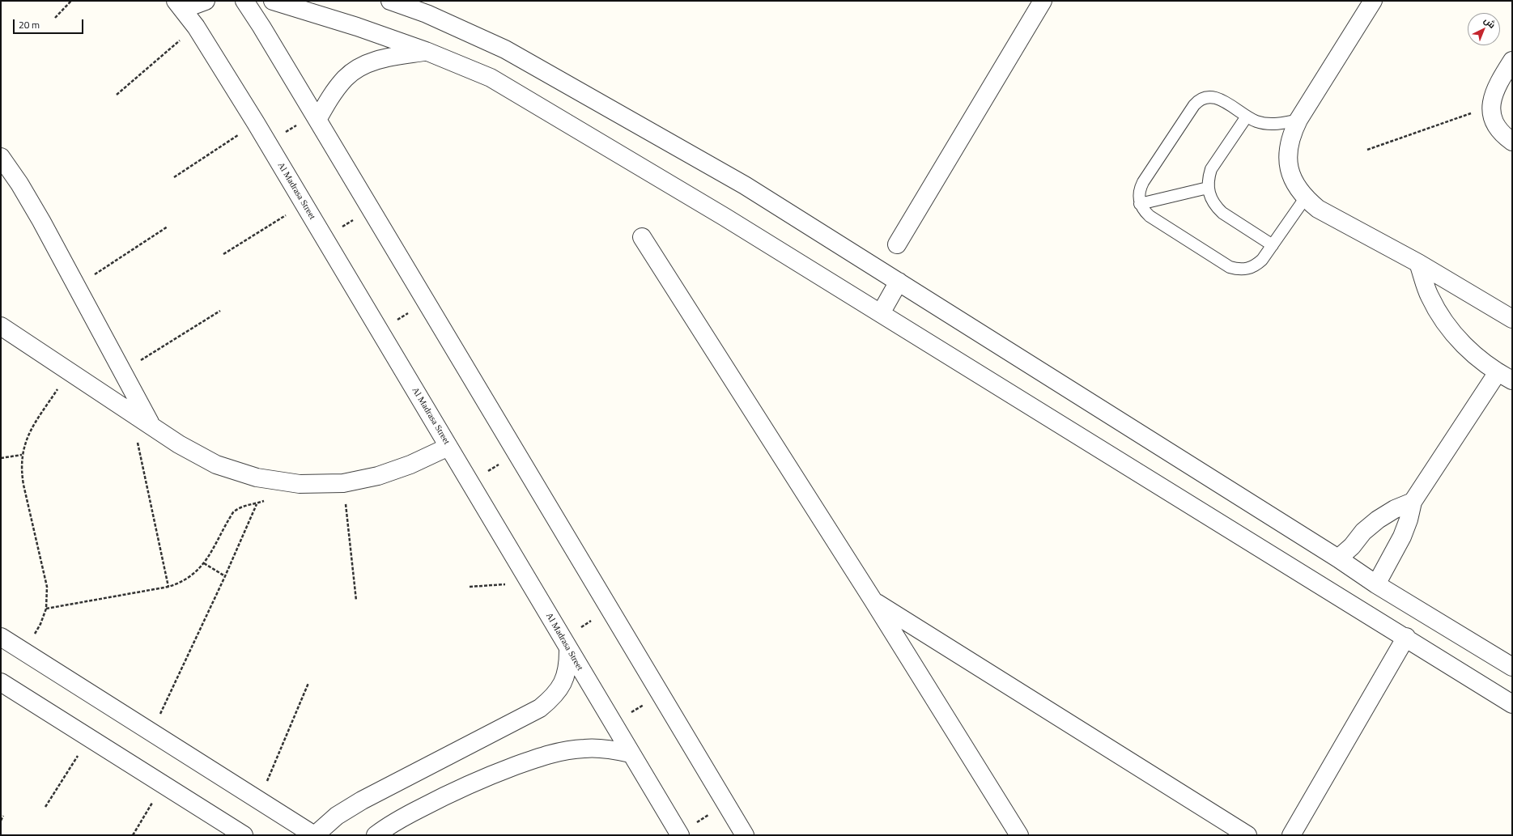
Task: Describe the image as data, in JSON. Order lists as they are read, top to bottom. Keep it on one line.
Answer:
{"streets":{"street":["Al Madrasa Street"]},"scale_bar":"20 m","north":"top right"}
